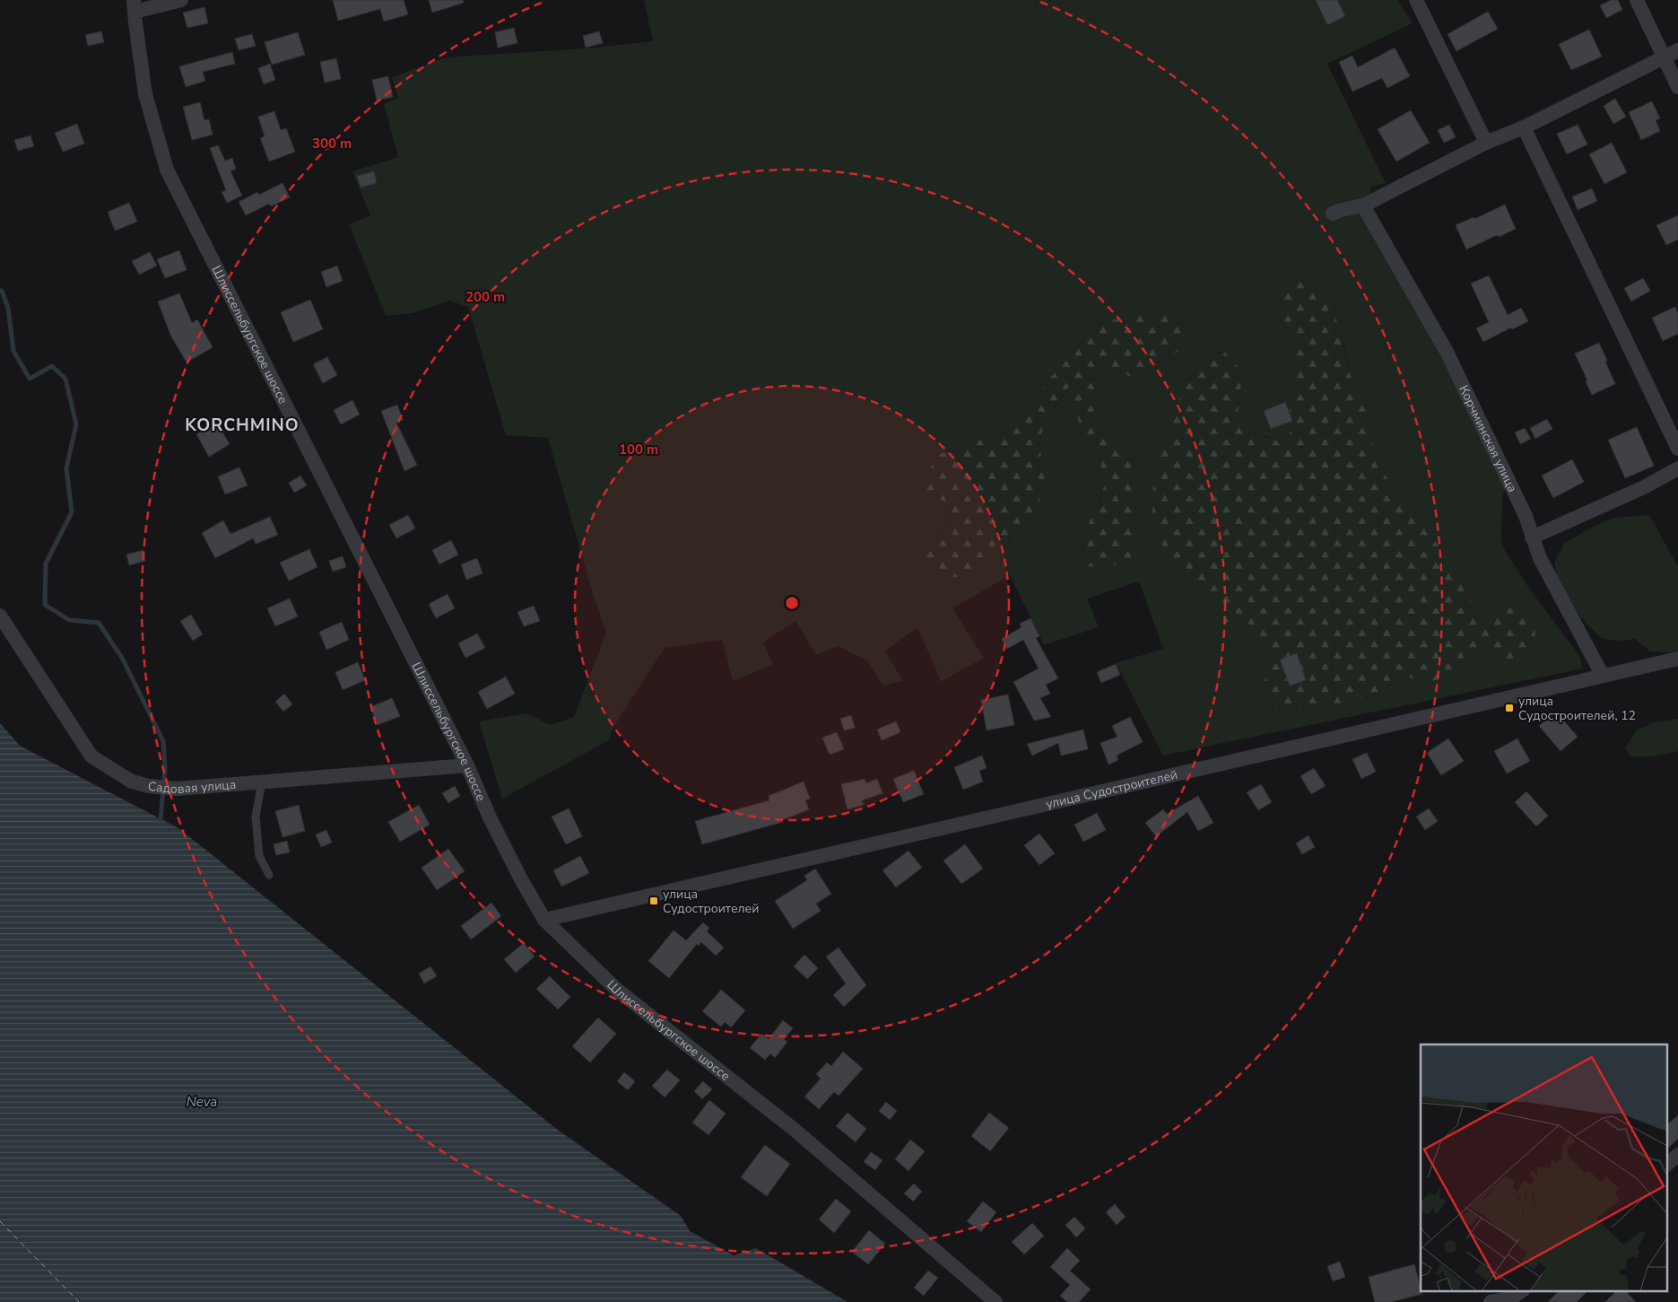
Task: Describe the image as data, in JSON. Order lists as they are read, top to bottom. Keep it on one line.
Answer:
{"streets":{"street":["Шлиссельбургское шоссе","Корчминская улица","Садовая улица","улица Судостроителей"]},"crossings":[["Шлиссельбургское шоссе","Садовая улица"],["Шлиссельбургское шоссе","улица Судостроителей"],["Корчминская улица","улица Судостроителей"]],"districts":["KORCHMINO"],"water":["Neva"],"places":{"transit":["улица Судостроителей, 12","улица Судостроителей"]},"rings":["300 m","200 m","100 m"]}
